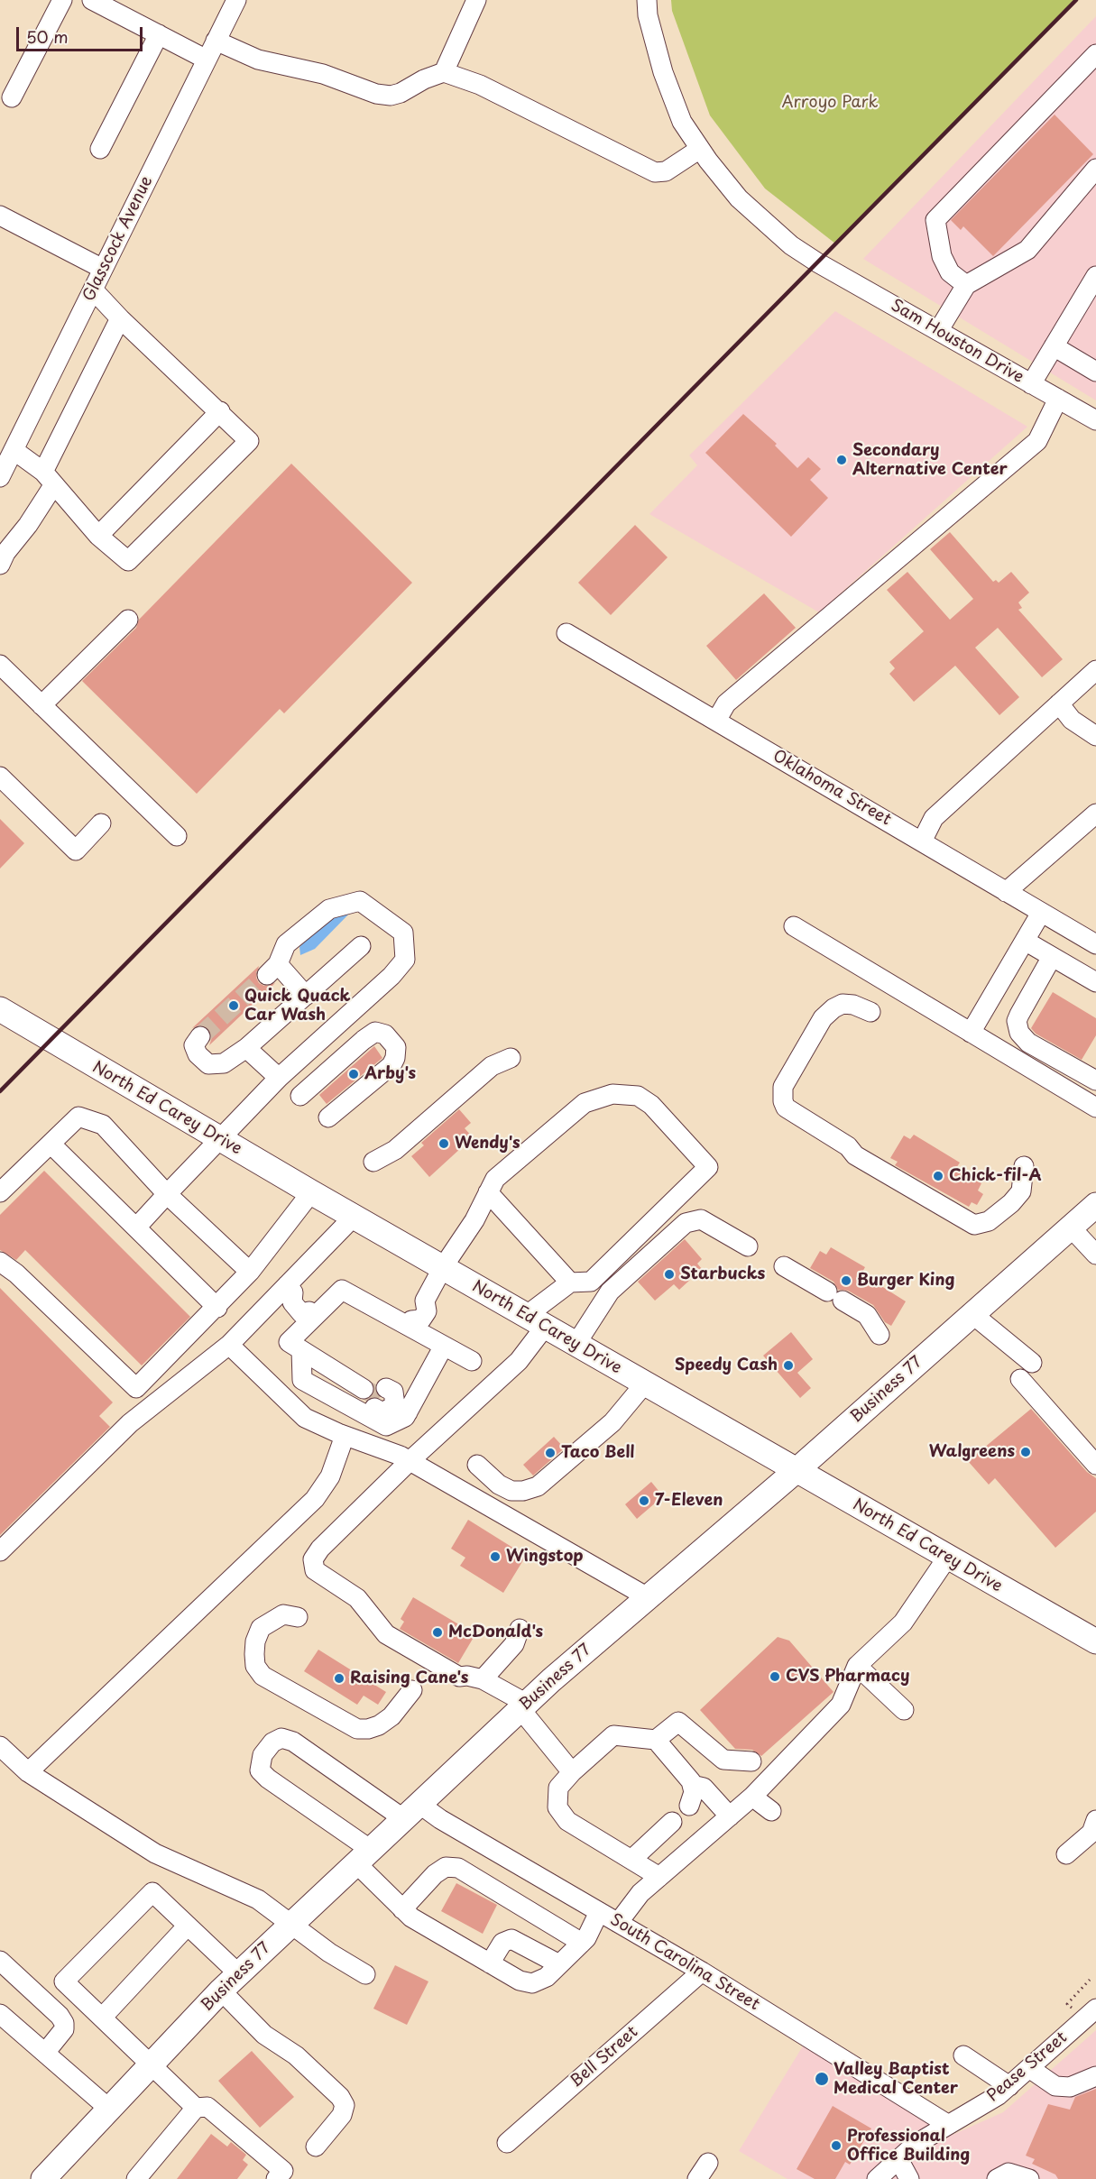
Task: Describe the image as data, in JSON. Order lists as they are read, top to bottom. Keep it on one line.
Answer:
{"streets":{"main road":["North Ed Carey Drive","Business 77"],"street":["Glasscock Avenue","Sam Houston Drive","Oklahoma Street","South Carolina Street","Bell Street","Pease Street"]},"crossings":[["North Ed Carey Drive","Business 77"],["Business 77","South Carolina Street"],["South Carolina Street","Bell Street"],["South Carolina Street","Pease Street"]],"parks":["Arroyo Park"],"places":["Secondary Alternative Center","Quick Quack Car Wash","Arby's","Wendy's","Chick-fil-A","Starbucks","Burger King","Speedy Cash","Walgreens","Taco Bell","7-Eleven","Wingstop","McDonald's","CVS Pharmacy","Raising Cane's","Valley Baptist Medical Center","Professional Office Building"],"scale_bar":"50 m"}
